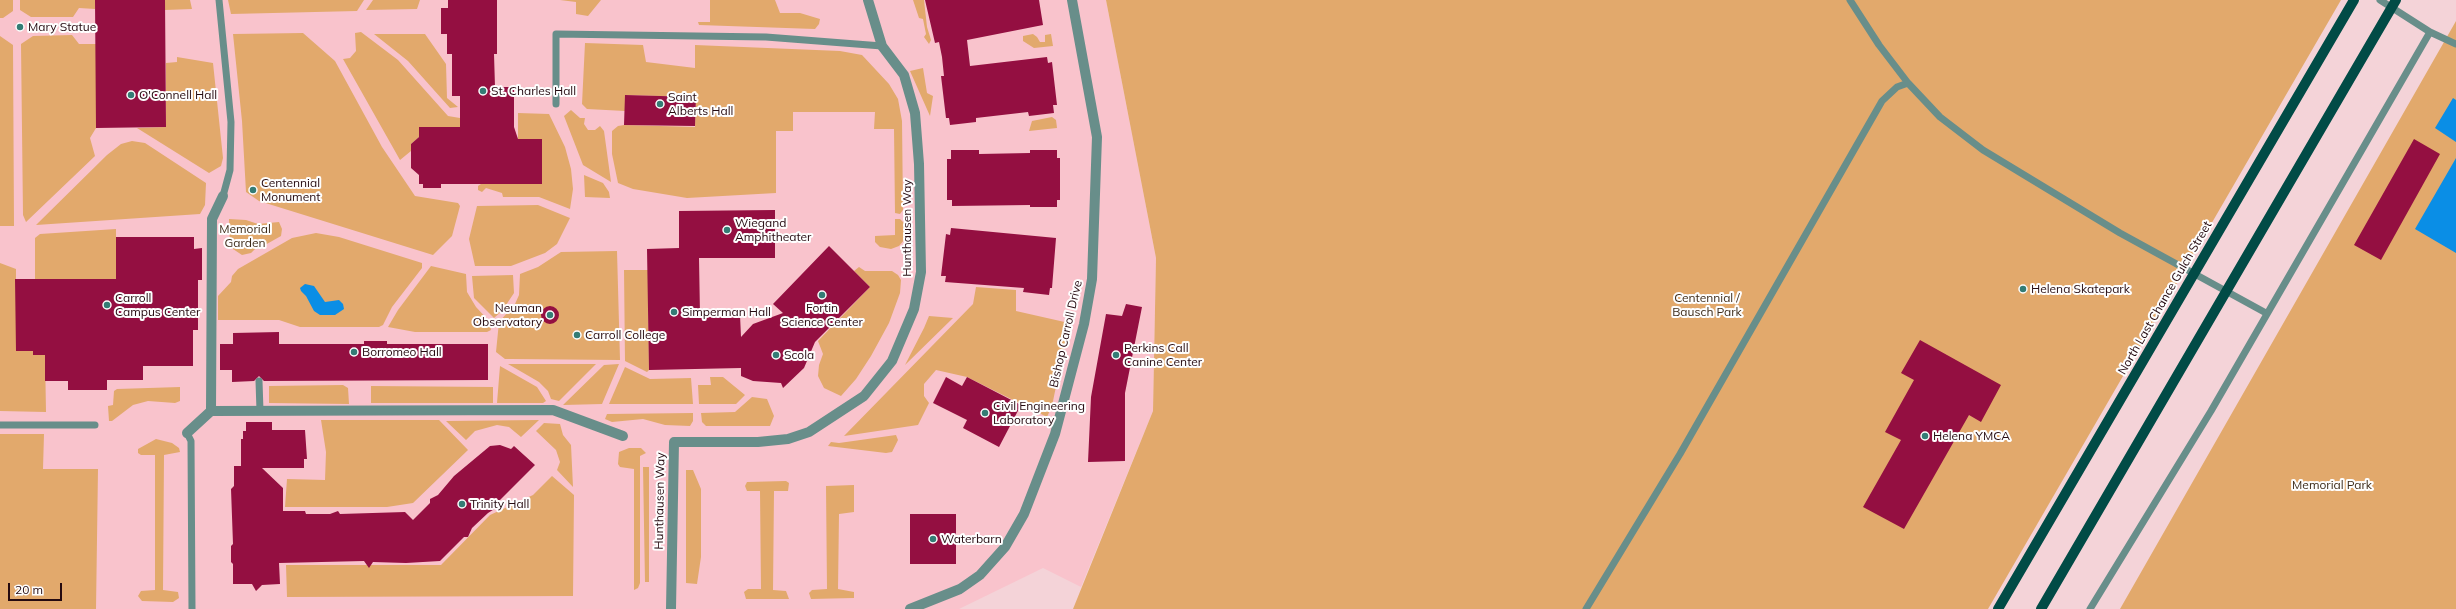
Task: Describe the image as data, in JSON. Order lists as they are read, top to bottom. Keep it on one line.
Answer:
{"streets":{"main road":["North Last Chance Gulch Street"],"street":["Hunthausen Way","Bishop Carroll Drive"]},"parks":["Memorial Garden","Centennial / Bausch Park","Memorial Park"],"places":["Mary Statue","St. Charles Hall","O'Connell Hall","Saint Alberts Hall","Centennial Monument","Wiegand Amphitheater","Helena Skatepark","Fortin Science Center","Carroll Campus Center","Simperman Hall","Neuman Observatory","Carroll College","Borromeo Hall","Scola","Perkins Call Canine Center","Civil Engineering Laboratory","Helena YMCA","Trinity Hall","Waterbarn"],"scale_bar":"20 m"}
